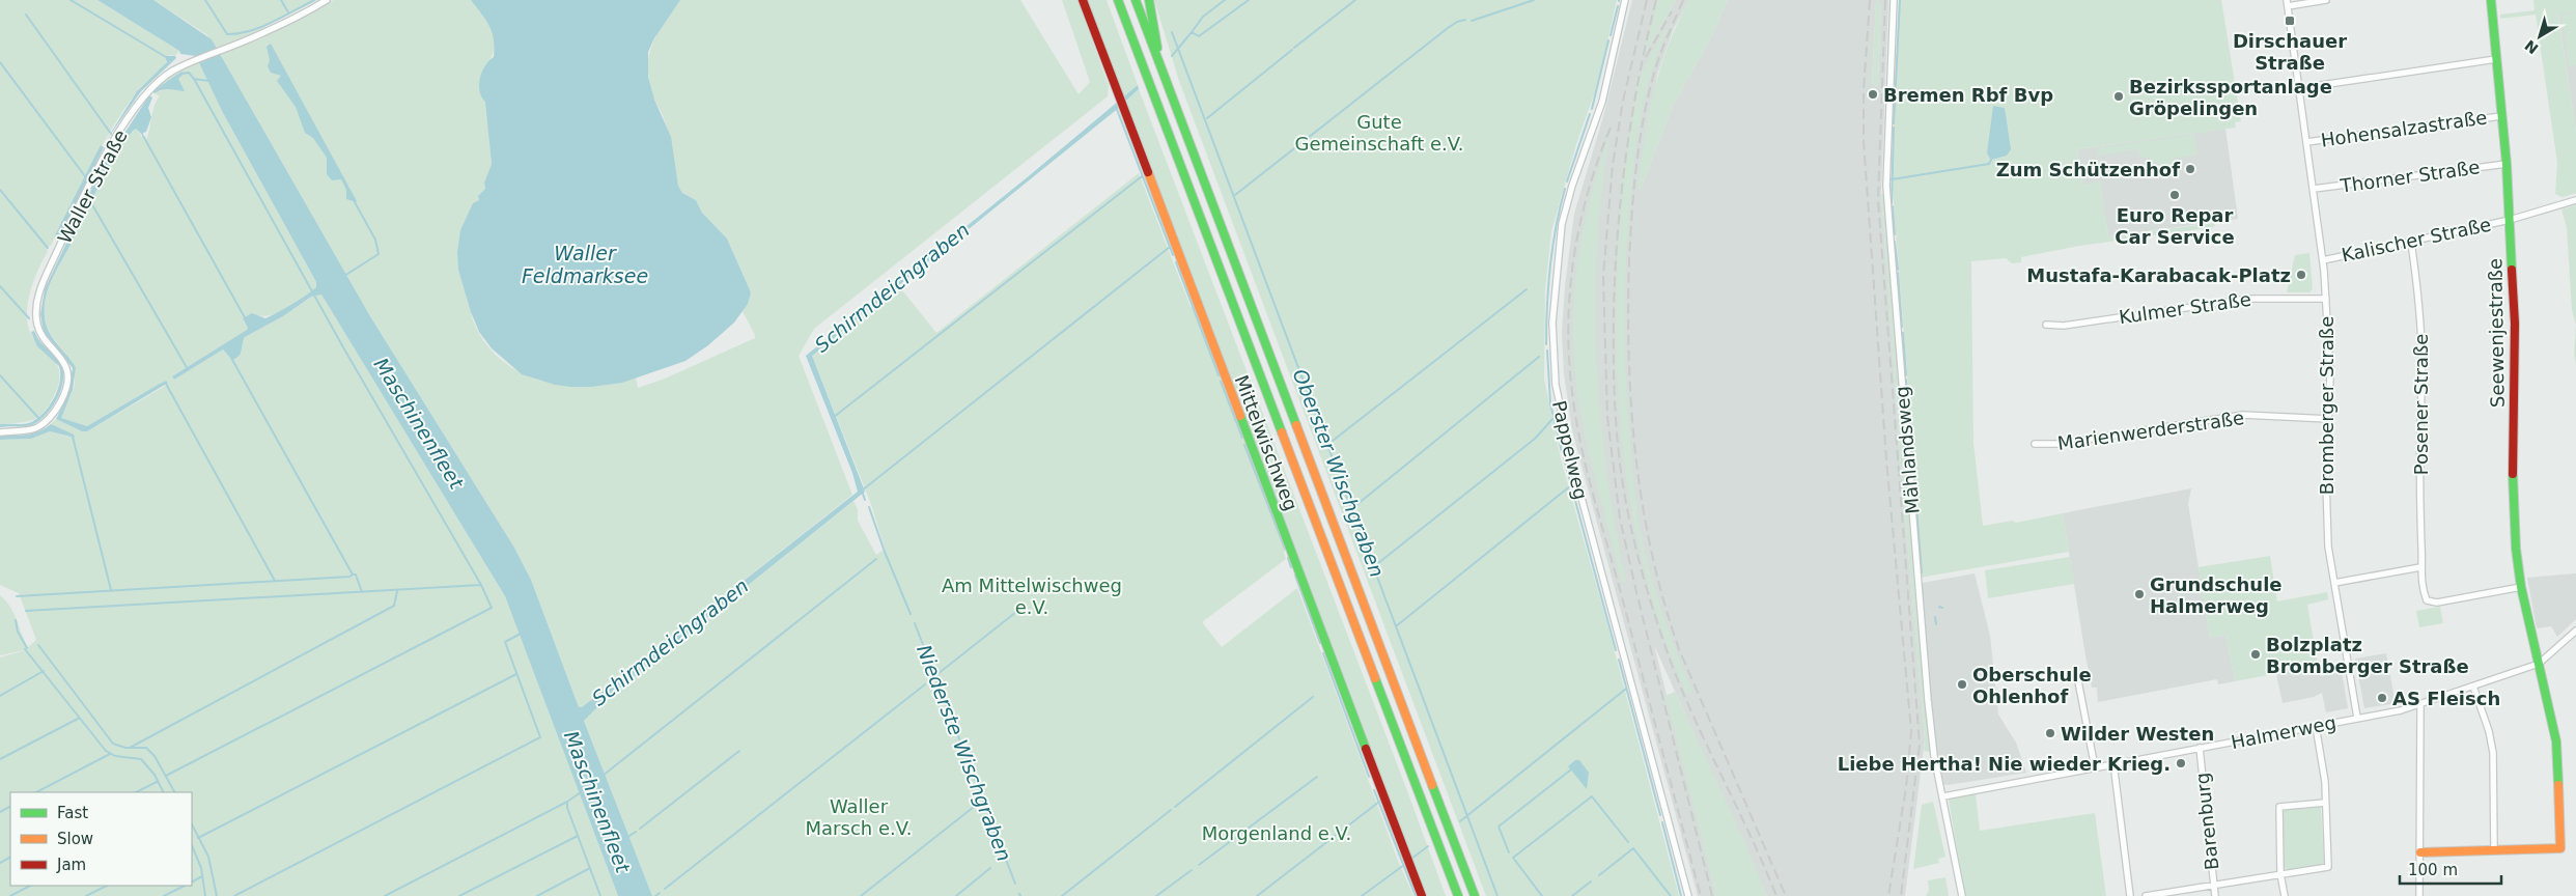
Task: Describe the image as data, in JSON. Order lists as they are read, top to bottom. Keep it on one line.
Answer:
{"streets":{"main road":["Seewenjestraße","Mittelwischweg"],"street":["Hohensalzastraße","Thorner Straße","Waller Straße","Kalischer Straße","Kulmer Straße","Posener Straße","Bromberger Straße","Marienwerderstraße","Pappelweg","Mählandsweg","Halmerweg","Barenburg"]},"crossings":[["Hohensalzastraße","Seewenjestraße"],["Hohensalzastraße","Bromberger Straße"],["Thorner Straße","Seewenjestraße"],["Thorner Straße","Bromberger Straße"],["Kalischer Straße","Seewenjestraße"],["Kalischer Straße","Posener Straße"],["Kalischer Straße","Bromberger Straße"],["Kulmer Straße","Bromberger Straße"],["Seewenjestraße","Posener Straße"],["Seewenjestraße","Halmerweg"],["Bromberger Straße","Marienwerderstraße"],["Bromberger Straße","Halmerweg"],["Mählandsweg","Halmerweg"],["Halmerweg","Barenburg"]],"water":["Waller Feldmarksee","Schirmdeichgraben","Maschinenfleet","Oberster Wischgraben","Niederste Wischgraben"],"parks":["Gute Gemeinschaft e.V.","Am Mittelwischweg e.V.","Waller Marsch e.V.","Morgenland e.V."],"places":{"transit":["Dirschauer Straße"],"other":["Bremen Rbf Bvp","Bezirkssportanlage Gröpelingen","Zum Schützenhof","Euro Repar Car Service","Mustafa-Karabacak-Platz","Grundschule Halmerweg","Bolzplatz Bromberger Straße","Oberschule Ohlenhof","AS Fleisch","Wilder Westen","Liebe Hertha! Nie wieder Krieg."]},"legend":["Fast","Slow","Jam"],"scale_bar":"100 m","north":"bottom left"}
